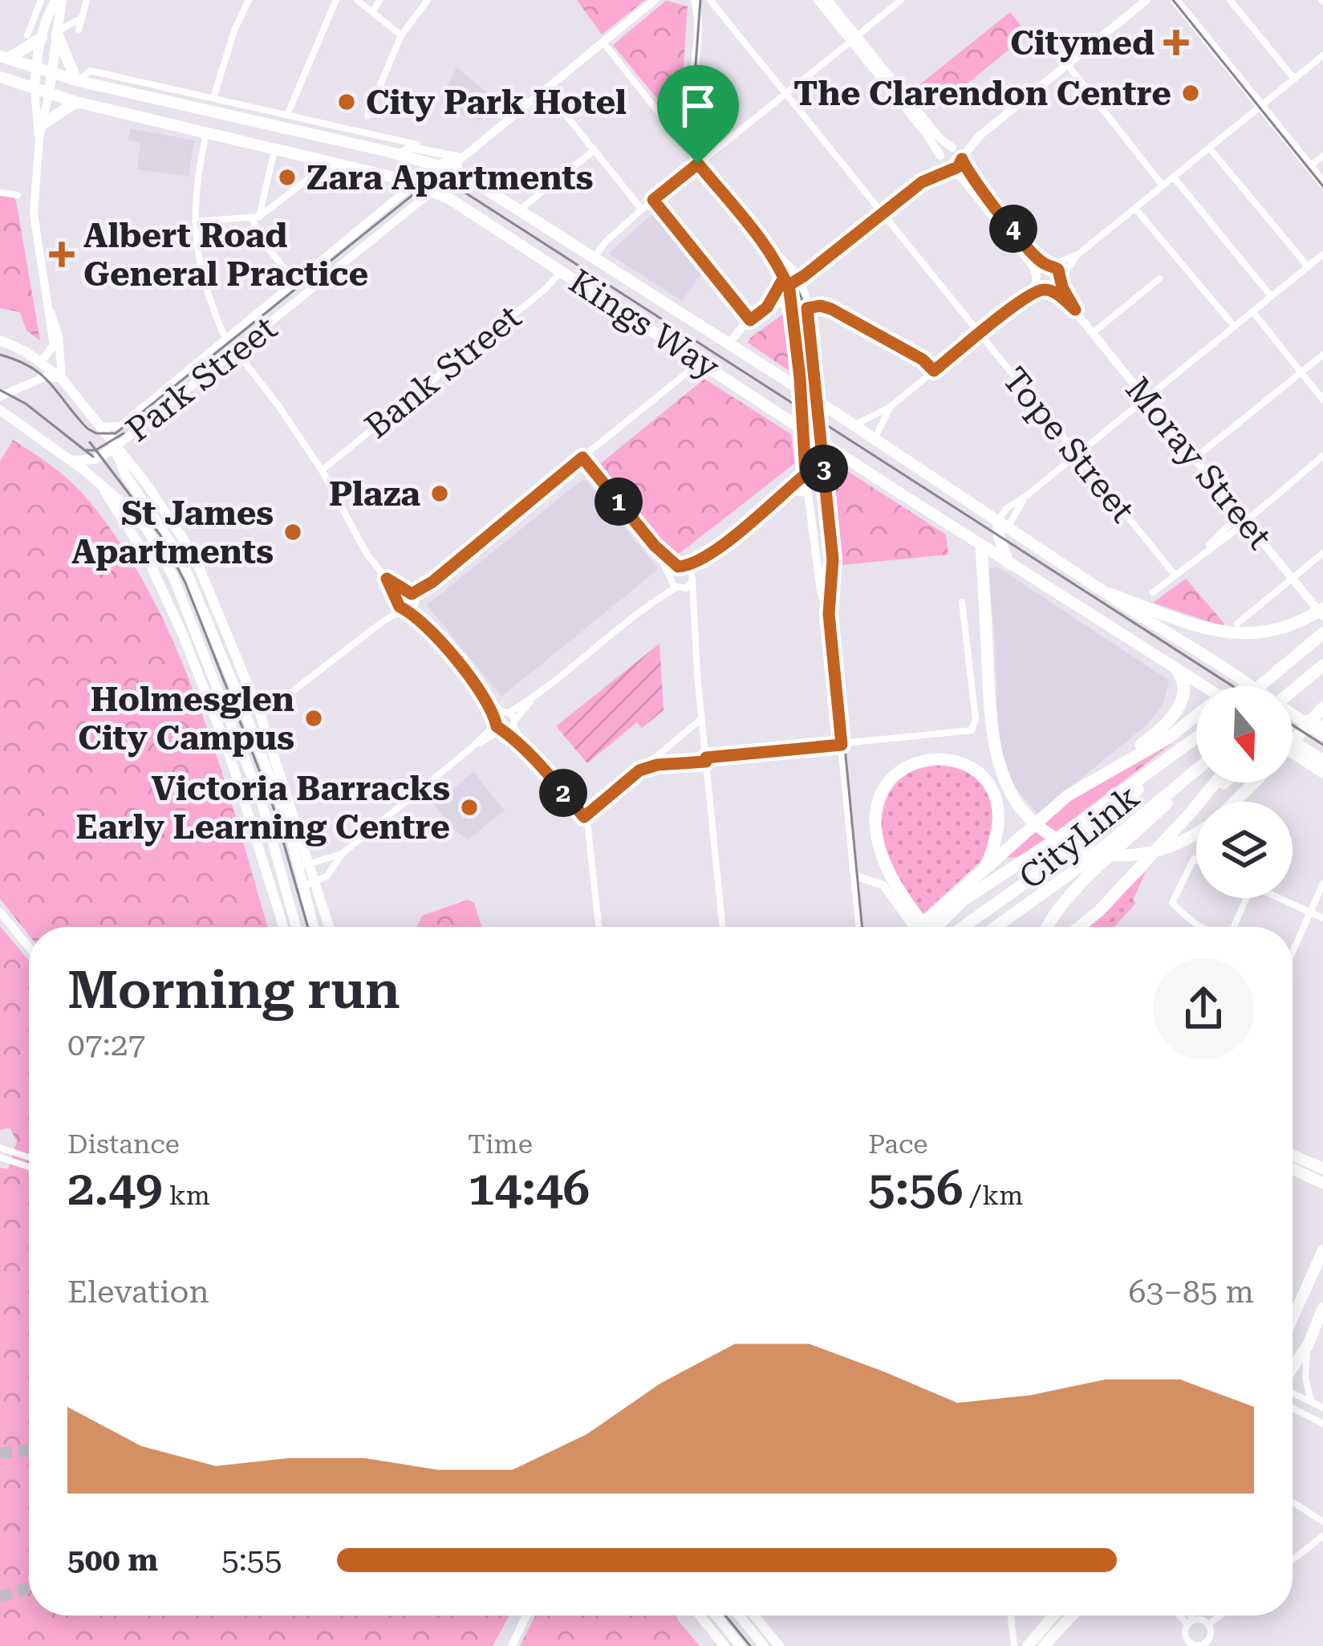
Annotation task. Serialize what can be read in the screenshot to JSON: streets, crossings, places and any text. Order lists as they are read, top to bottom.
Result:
{
  "streets": {
    "highway": ["Kings Way", "CityLink"],
    "street": [
      "Bank Street",
      "Park Street",
      "Tope Street",
      "Moray Street"
    ]
  },
  "crossings": [
    ["Kings Way", "Bank Street"],
    ["Kings Way", "Park Street"]
  ],
  "places": {
    "health": ["Citymed", "Albert Road General Practice"],
    "other": [
      "The Clarendon Centre",
      "City Park Hotel",
      "Zara Apartments",
      "Plaza",
      "St James Apartments",
      "Holmesglen City Campus",
      "Victoria Barracks Early Learning Centre"
    ]
  },
  "north": "bottom",
  "page": {
    "pins": [
      "4",
      "3",
      "1",
      "2"
    ],
    "heading": ["Morning run", "07:27"],
    "stats": [
      ["Distance", "2.49 km"],
      ["Time", "14:46"],
      ["Pace", "5:56 /km"]
    ],
    "chart": ["Elevation", "63–85 m"],
    "list": [
      {
        "name": "500 m",
        "note": "5:55"
      }
    ]
  }
}
